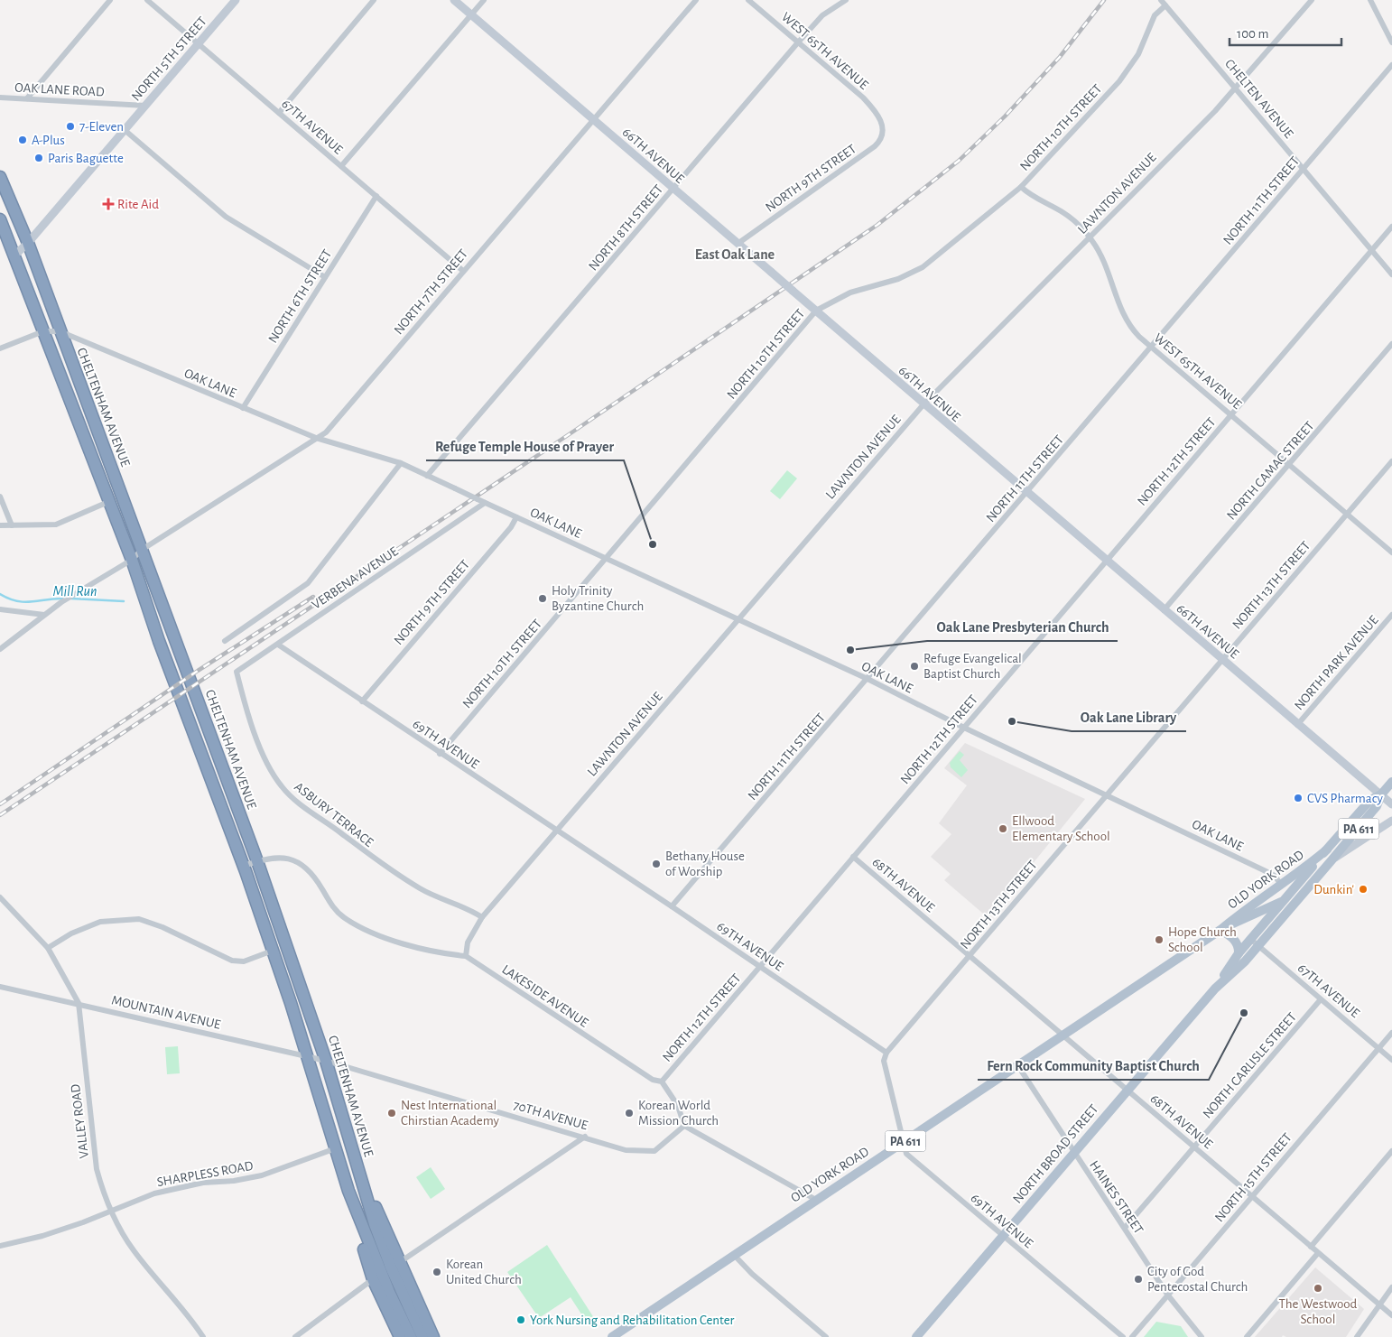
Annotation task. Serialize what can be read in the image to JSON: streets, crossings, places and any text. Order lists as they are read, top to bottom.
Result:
{
  "streets": {
    "highway": ["CHELTENHAM AVENUE"],
    "main road": ["PA 611", "OLD YORK ROAD", "NORTH BROAD STREET"],
    "street": [
      "WEST 65TH AVENUE",
      "NORTH 5TH STREET",
      "OAK LANE ROAD",
      "CHELTEN AVENUE",
      "67TH AVENUE",
      "NORTH 10TH STREET",
      "66TH AVENUE",
      "NORTH 9TH STREET",
      "LAWNTON AVENUE",
      "NORTH 11TH STREET",
      "NORTH 8TH STREET",
      "NORTH 7TH STREET",
      "NORTH 6TH STREET",
      "OAK LANE",
      "NORTH 12TH STREET",
      "NORTH CAMAC STREET",
      "VERBENA AVENUE",
      "NORTH 13TH STREET",
      "NORTH PARK AVENUE",
      "69TH AVENUE",
      "ASBURY TERRACE",
      "68TH AVENUE",
      "LAKESIDE AVENUE",
      "MOUNTAIN AVENUE",
      "NORTH CARLISLE STREET",
      "70TH AVENUE",
      "VALLEY ROAD",
      "SHARPLESS ROAD",
      "NORTH 15TH STREET",
      "HAINES STREET"
    ]
  },
  "crossings": [
    ["WEST 65TH AVENUE", "NORTH 10TH STREET"],
    ["WEST 65TH AVENUE", "NORTH 9TH STREET"],
    ["WEST 65TH AVENUE", "LAWNTON AVENUE"],
    ["WEST 65TH AVENUE", "NORTH 11TH STREET"],
    ["WEST 65TH AVENUE", "NORTH 8TH STREET"],
    ["WEST 65TH AVENUE", "NORTH 12TH STREET"],
    ["WEST 65TH AVENUE", "NORTH CAMAC STREET"],
    ["WEST 65TH AVENUE", "NORTH 13TH STREET"],
    ["NORTH 5TH STREET", "OAK LANE ROAD"],
    ["NORTH 5TH STREET", "67TH AVENUE"],
    ["NORTH 5TH STREET", "CHELTENHAM AVENUE"],
    ["CHELTEN AVENUE", "NORTH 10TH STREET"],
    ["CHELTEN AVENUE", "LAWNTON AVENUE"],
    ["CHELTEN AVENUE", "NORTH 11TH STREET"],
    ["CHELTEN AVENUE", "NORTH 12TH STREET"],
    ["67TH AVENUE", "NORTH 7TH STREET"],
    ["67TH AVENUE", "NORTH 6TH STREET"],
    ["67TH AVENUE", "NORTH CARLISLE STREET"],
    ["67TH AVENUE", "NORTH BROAD STREET"],
    ["67TH AVENUE", "NORTH 15TH STREET"],
    ["NORTH 10TH STREET", "66TH AVENUE"],
    ["NORTH 10TH STREET", "OAK LANE"],
    ["NORTH 10TH STREET", "69TH AVENUE"],
    ["66TH AVENUE", "NORTH 9TH STREET"],
    ["66TH AVENUE", "LAWNTON AVENUE"],
    ["66TH AVENUE", "NORTH 11TH STREET"],
    ["66TH AVENUE", "NORTH 8TH STREET"],
    ["66TH AVENUE", "NORTH 7TH STREET"],
    ["66TH AVENUE", "NORTH 12TH STREET"],
    ["66TH AVENUE", "NORTH CAMAC STREET"],
    ["66TH AVENUE", "NORTH 13TH STREET"],
    ["66TH AVENUE", "NORTH PARK AVENUE"],
    ["66TH AVENUE", "NORTH BROAD STREET"],
    ["NORTH 9TH STREET", "OAK LANE"],
    ["NORTH 9TH STREET", "69TH AVENUE"],
    ["LAWNTON AVENUE", "OAK LANE"],
    ["LAWNTON AVENUE", "69TH AVENUE"],
    ["LAWNTON AVENUE", "ASBURY TERRACE"],
    ["LAWNTON AVENUE", "LAKESIDE AVENUE"],
    ["NORTH 11TH STREET", "OAK LANE"],
    ["NORTH 11TH STREET", "69TH AVENUE"],
    ["NORTH 8TH STREET", "OAK LANE"],
    ["NORTH 7TH STREET", "OAK LANE"],
    ["NORTH 7TH STREET", "CHELTENHAM AVENUE"],
    ["NORTH 6TH STREET", "OAK LANE"],
    ["OAK LANE", "CHELTENHAM AVENUE"],
    ["OAK LANE", "NORTH 12TH STREET"],
    ["OAK LANE", "VERBENA AVENUE"],
    ["OAK LANE", "NORTH 13TH STREET"],
    ["OAK LANE", "OLD YORK ROAD"],
    ["CHELTENHAM AVENUE", "LAKESIDE AVENUE"],
    ["CHELTENHAM AVENUE", "MOUNTAIN AVENUE"],
    ["CHELTENHAM AVENUE", "70TH AVENUE"],
    ["CHELTENHAM AVENUE", "SHARPLESS ROAD"],
    ["NORTH 12TH STREET", "69TH AVENUE"],
    ["NORTH 12TH STREET", "68TH AVENUE"],
    ["NORTH 12TH STREET", "LAKESIDE AVENUE"],
    ["VERBENA AVENUE", "69TH AVENUE"],
    ["VERBENA AVENUE", "ASBURY TERRACE"],
    ["NORTH 13TH STREET", "69TH AVENUE"],
    ["NORTH 13TH STREET", "68TH AVENUE"],
    ["69TH AVENUE", "OLD YORK ROAD"],
    ["69TH AVENUE", "NORTH BROAD STREET"],
    ["OLD YORK ROAD", "68TH AVENUE"],
    ["OLD YORK ROAD", "NORTH BROAD STREET"],
    ["OLD YORK ROAD", "HAINES STREET"],
    ["68TH AVENUE", "NORTH CARLISLE STREET"],
    ["68TH AVENUE", "NORTH BROAD STREET"],
    ["68TH AVENUE", "NORTH 15TH STREET"],
    ["MOUNTAIN AVENUE", "70TH AVENUE"],
    ["MOUNTAIN AVENUE", "VALLEY ROAD"],
    ["NORTH CARLISLE STREET", "HAINES STREET"],
    ["VALLEY ROAD", "SHARPLESS ROAD"],
    ["NORTH BROAD STREET", "HAINES STREET"],
    ["NORTH 15TH STREET", "HAINES STREET"]
  ],
  "districts": ["East Oak Lane"],
  "water": ["Mill Run"],
  "places": {
    "other": [
      "7-Eleven",
      "A-Plus",
      "Paris Baguette",
      "Refuge Temple House of Prayer",
      "Holy Trinity Byzantine Church",
      "Oak Lane Presbyterian Church",
      "Refuge Evangelical Baptist Church",
      "Oak Lane Library",
      "CVS Pharmacy",
      "Ellwood Elementary School",
      "Bethany House of Worship",
      "Dunkin'",
      "Hope Church School",
      "Fern Rock Community Baptist Church",
      "Nest International Chirstian Academy",
      "Korean World Mission Church",
      "Korean United Church",
      "City of God Pentecostal Church",
      "The Westwood School",
      "York Nursing and Rehabilitation Center"
    ],
    "health": ["Rite Aid"]
  },
  "scale_bar": "100 m"
}
